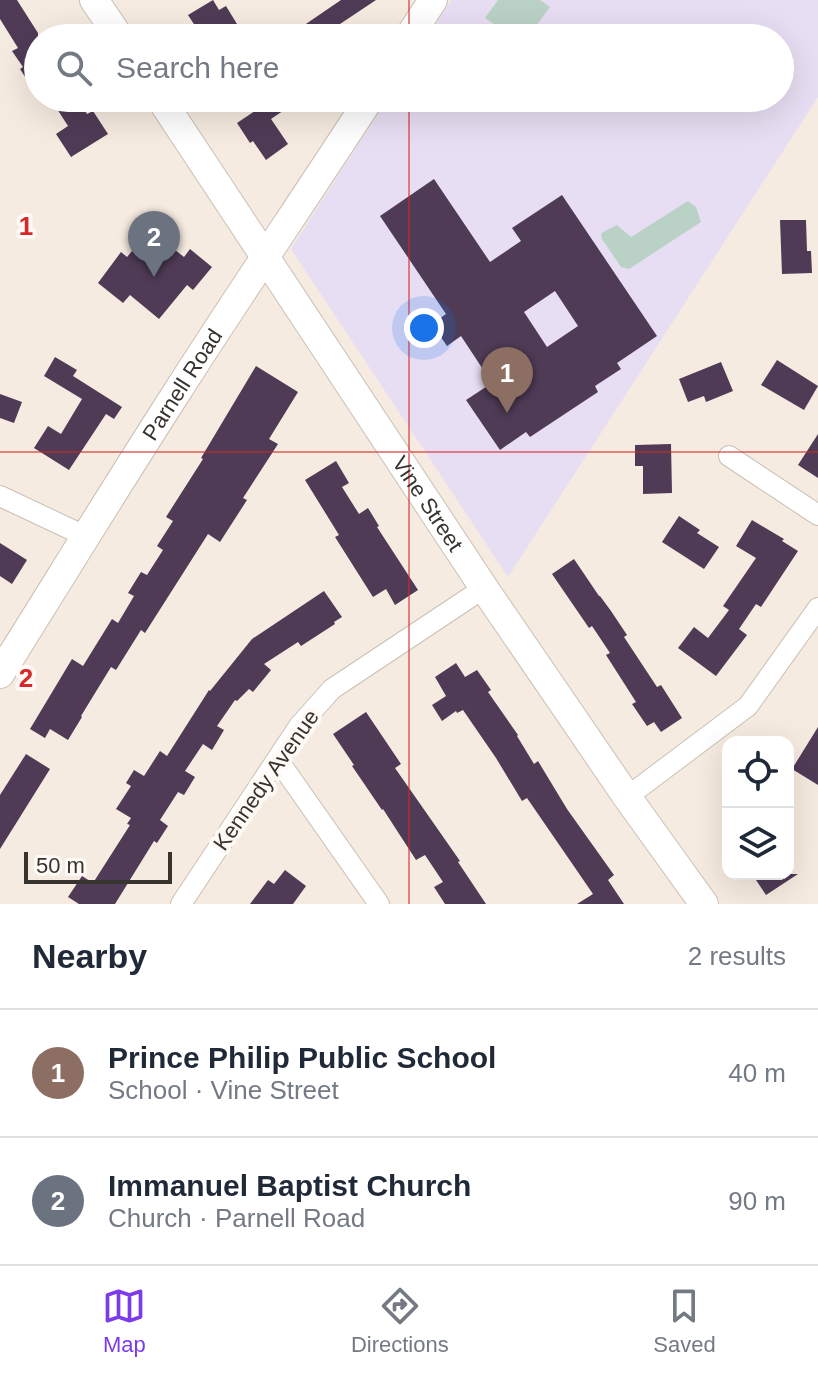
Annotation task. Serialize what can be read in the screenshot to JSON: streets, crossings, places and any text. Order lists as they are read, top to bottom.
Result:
{
  "streets": {
    "street": ["Parnell Road", "Vine Street", "Kennedy Avenue"]
  },
  "crossings": [
    ["Parnell Road", "Vine Street"],
    ["Vine Street", "Kennedy Avenue"]
  ],
  "scale_bar": "50 m",
  "page": {
    "search": "Search here",
    "pins": ["2", "1"],
    "scale": "50 m",
    "heading": ["Nearby", "2 results"],
    "list": [
      {
        "mark": "1",
        "name": "Prince Philip Public School",
        "note": "School · Vine Street",
        "value": "40 m"
      },
      {
        "mark": "2",
        "name": "Immanuel Baptist Church",
        "note": "Church · Parnell Road",
        "value": "90 m"
      }
    ],
    "nav": ["Map", "Directions", "Saved"]
  },
  "grid": {
    "rows": ["1", "2"]
  }
}
